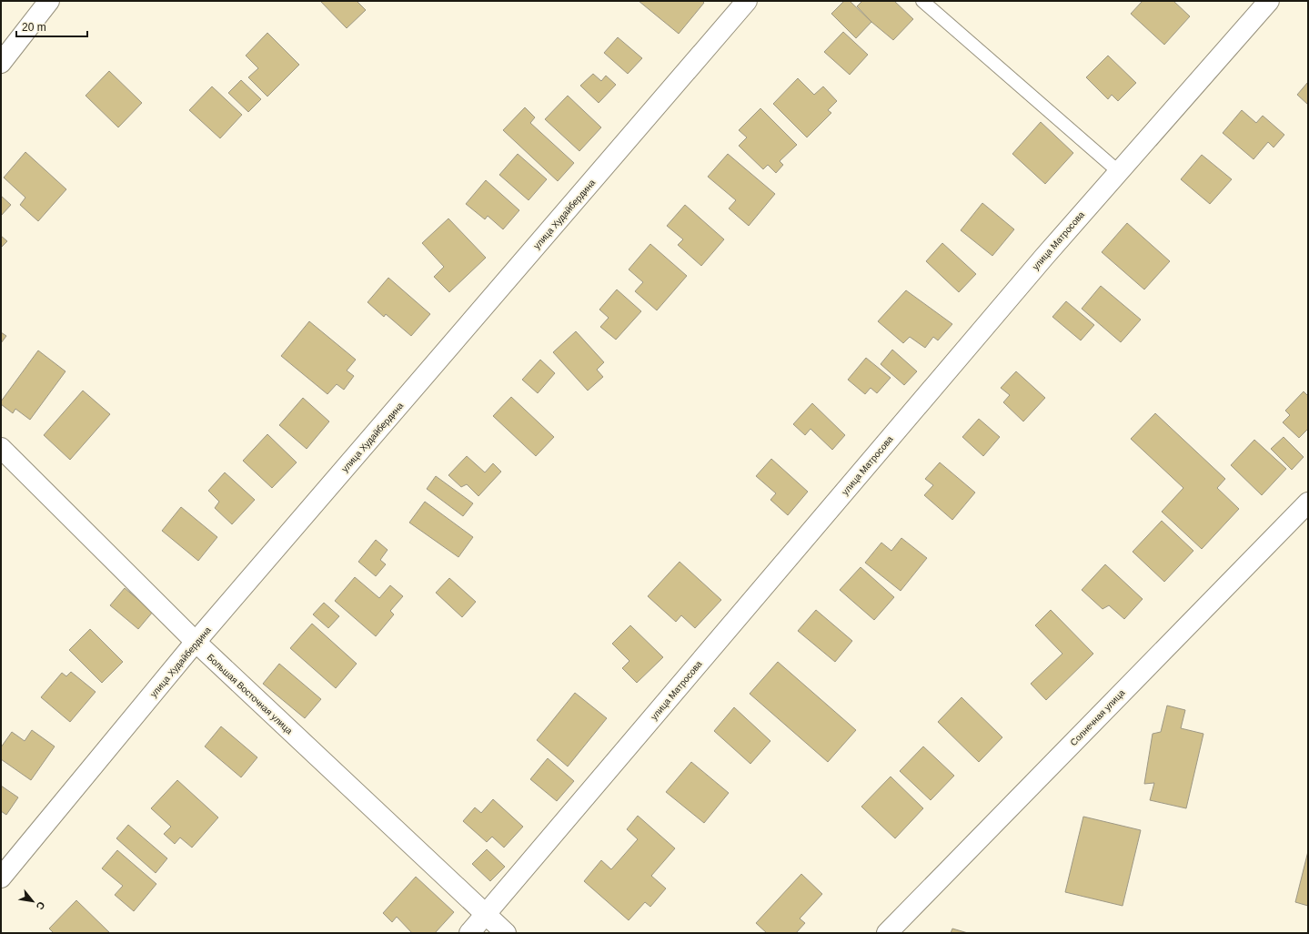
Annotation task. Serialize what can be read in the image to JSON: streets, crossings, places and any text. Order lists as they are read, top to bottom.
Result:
{
  "streets": {
    "street": [
      "улица Худайбердина",
      "улица Матросова",
      "Большая Восточная улица",
      "Солнечная улица"
    ]
  },
  "crossings": [
    ["улица Худайбердина", "Большая Восточная улица"],
    ["улица Матросова", "Большая Восточная улица"]
  ],
  "scale_bar": "20 m",
  "north": "bottom right"
}
